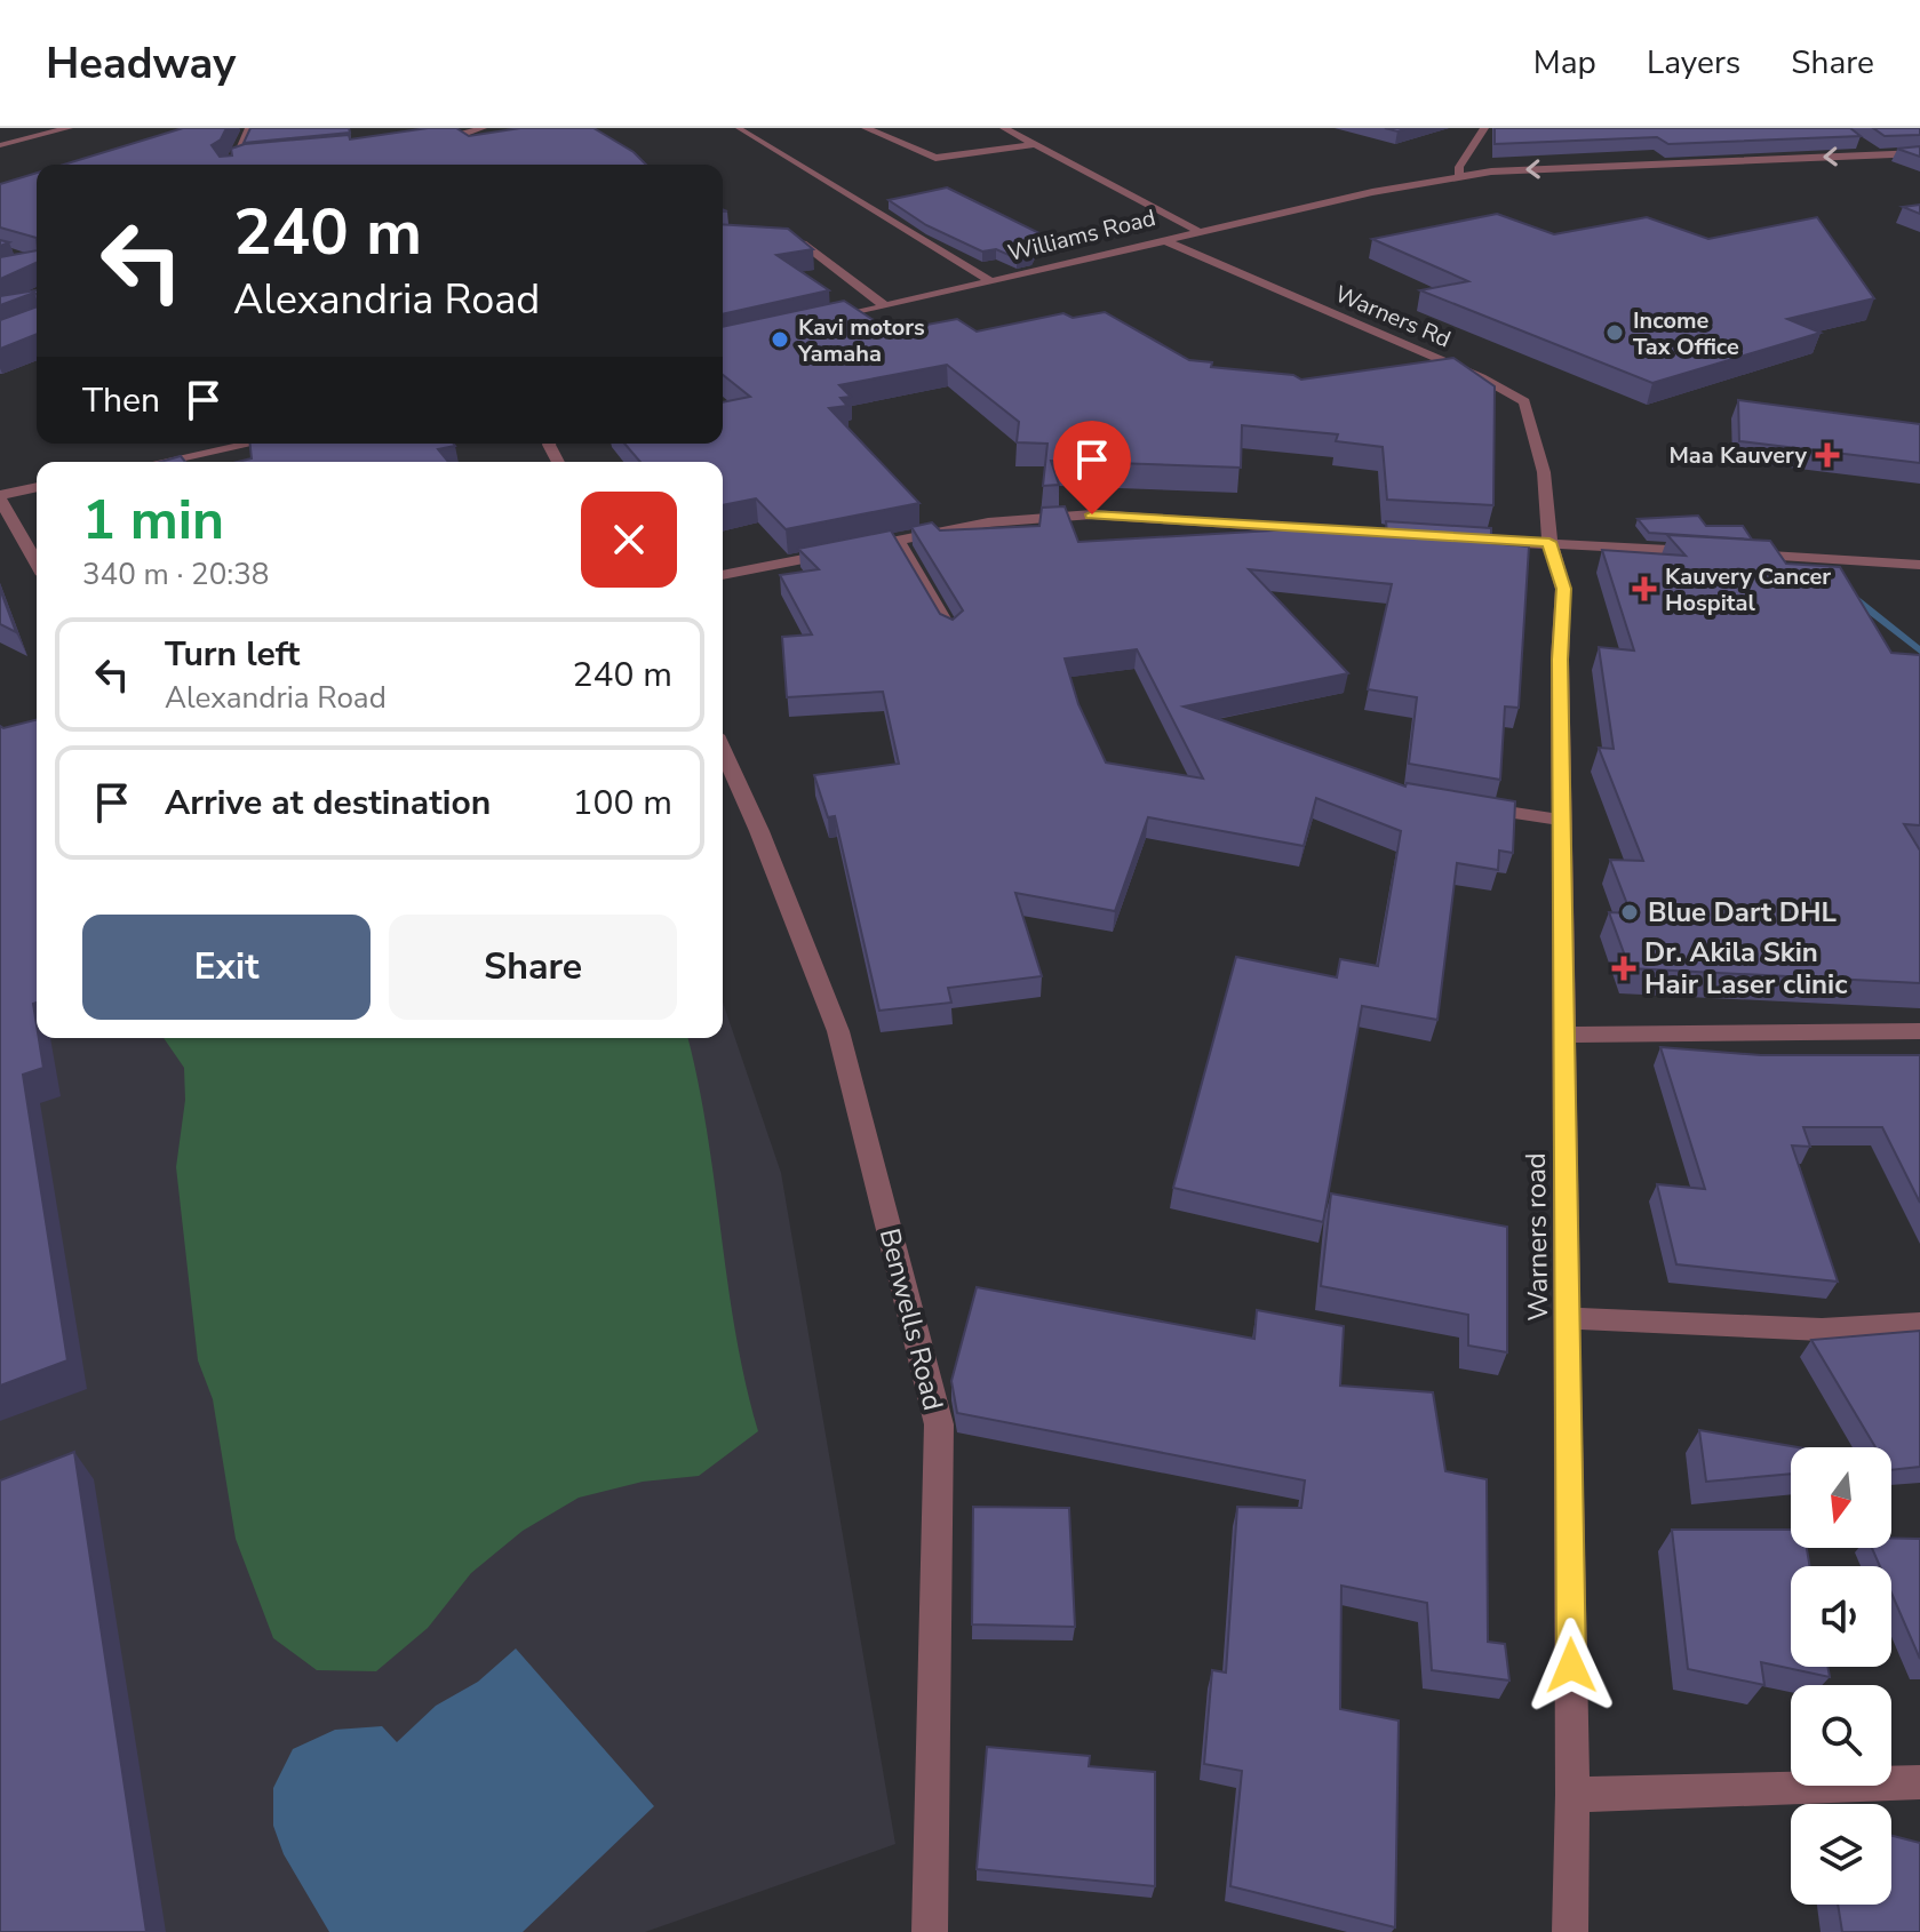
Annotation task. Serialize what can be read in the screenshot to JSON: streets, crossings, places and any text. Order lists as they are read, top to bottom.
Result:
{
  "streets": {
    "street": [
      "Williams Road",
      "Warners Rd",
      "Warners road",
      "Benwells Road"
    ]
  },
  "crossings": [
    ["Williams Road", "Warners Rd"],
    ["Warners Rd", "Warners road"]
  ],
  "one_way": ["Williams Road"],
  "places": {
    "other": ["Income Tax Office", "Kavi motors Yamaha", "Blue Dart DHL"],
    "health": ["Maa Kauvery", "Kauvery Cancer Hospital", "Dr. Akila Skin Hair Laser clinic"]
  },
  "north": "bottom",
  "page": {
    "header": "Headway",
    "nav": ["Map", "Layers", "Share"],
    "turn": ["240 m", "Alexandria Road"],
    "then": "Then",
    "heading": ["1 min", "340 m · 20:38"],
    "list": [
      {
        "name": "Turn left",
        "note": "Alexandria Road",
        "value": "240 m"
      },
      {
        "name": "Arrive at destination",
        "value": "100 m"
      }
    ],
    "buttons": ["Exit", "Share"]
  }
}
